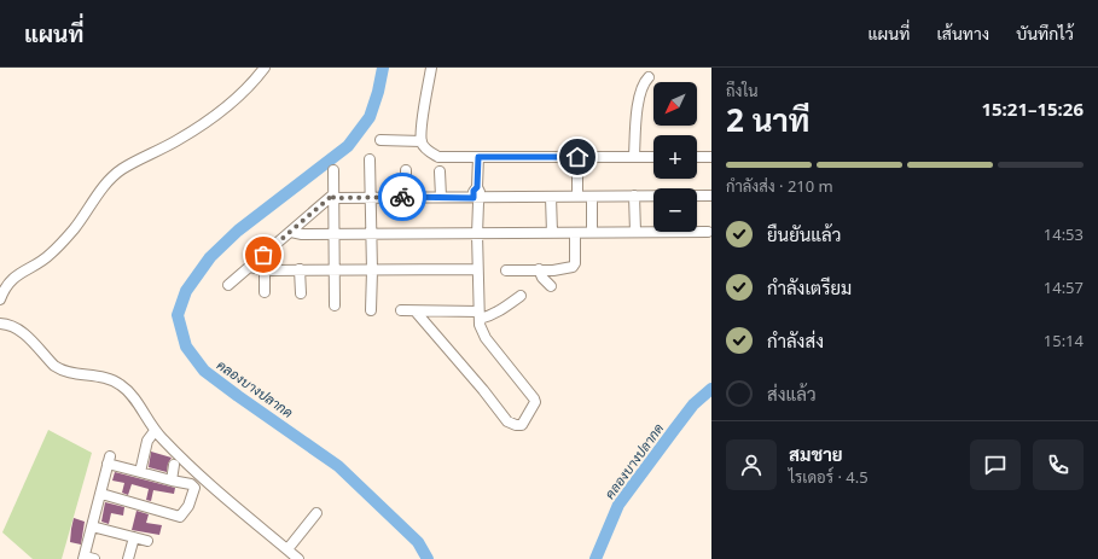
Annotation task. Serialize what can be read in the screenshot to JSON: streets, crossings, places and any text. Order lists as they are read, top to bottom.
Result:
{
  "water": ["คลองบางปลากด"],
  "north": "bottom left",
  "page": {
    "header": "แผนที่",
    "nav": ["แผนที่", "เส้นทาง", "บันทึกไว้"],
    "heading": ["2 นาที", "ถึงใน", "15:21–15:26"],
    "panel": ["สมชาย", "ไรเดอร์ · 4.5"],
    "map_buttons": ["+", "−"],
    "bar": "กำลังส่ง · 210 m",
    "list": [
      ["ยืนยันแล้ว", "14:53"],
      ["กำลังเตรียม", "14:57"],
      ["กำลังส่ง", "15:14"],
      "ส่งแล้ว"
    ]
  }
}
